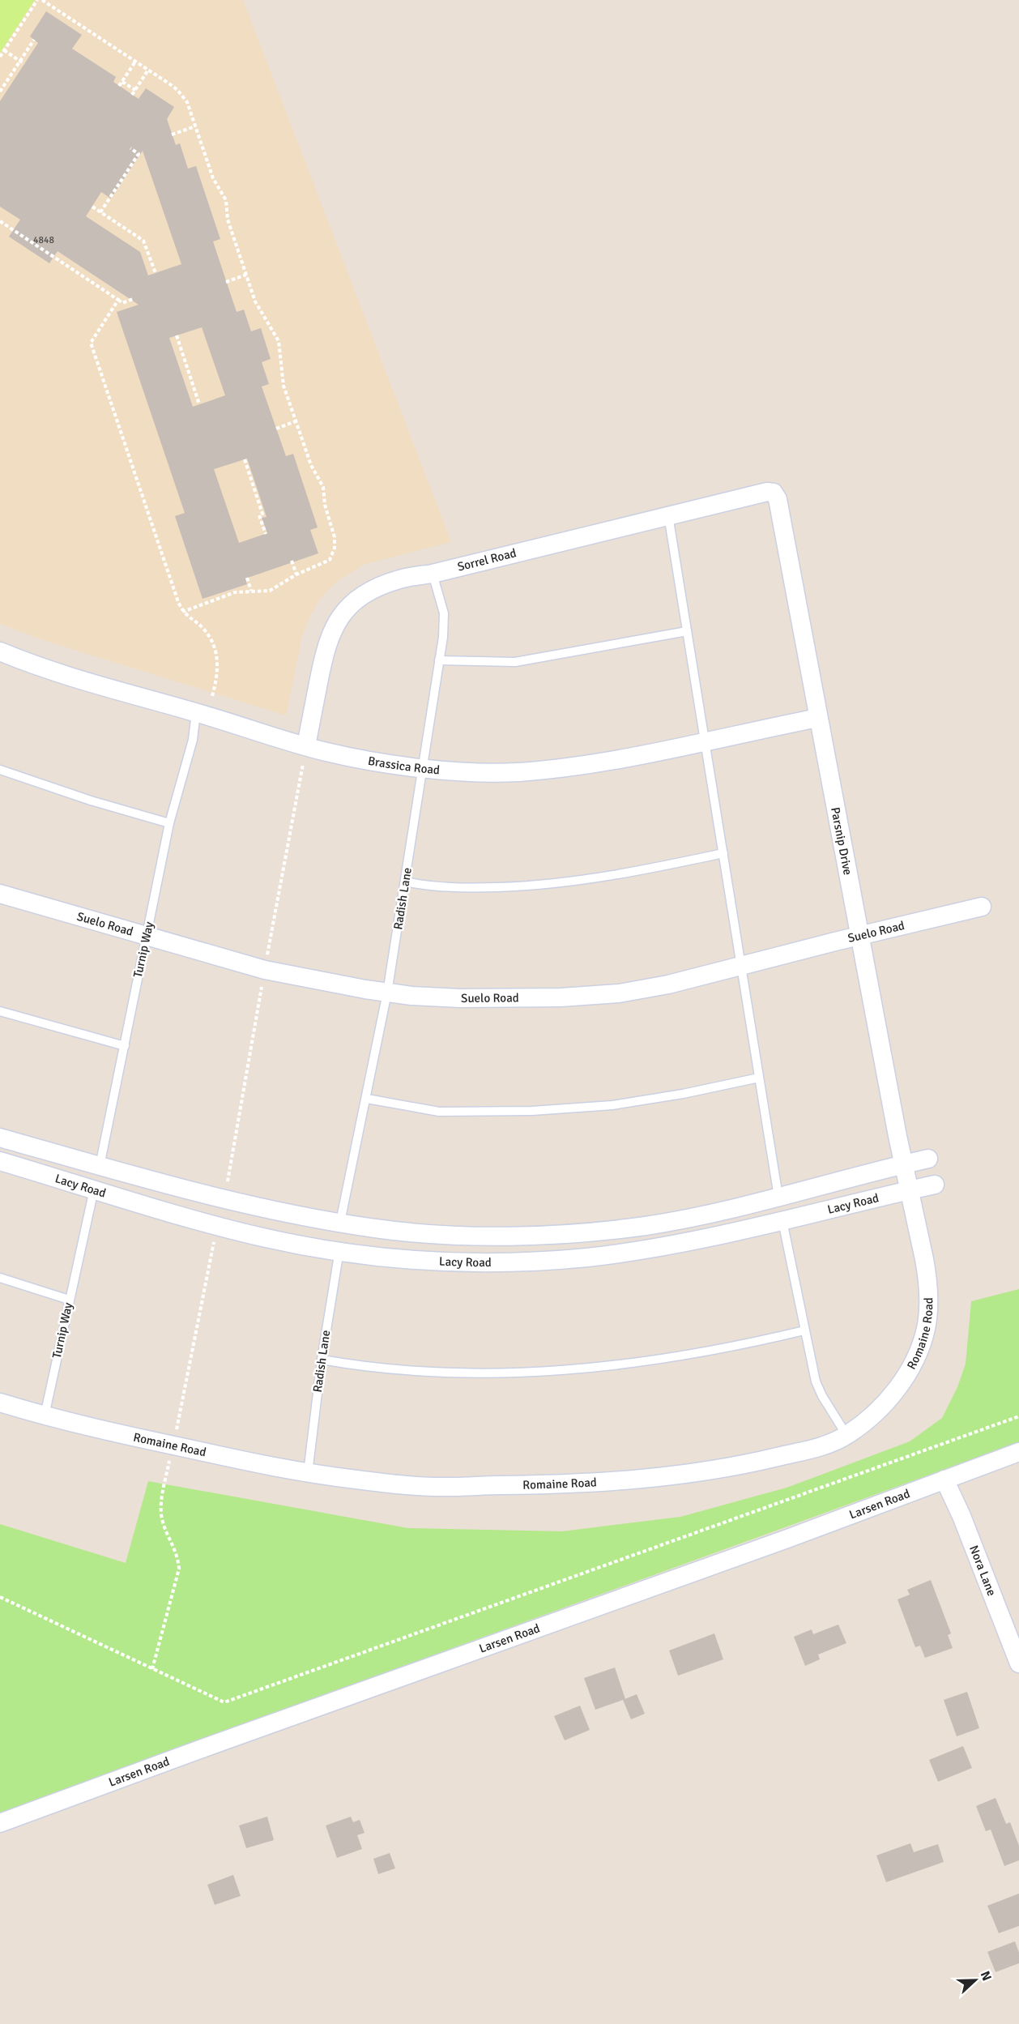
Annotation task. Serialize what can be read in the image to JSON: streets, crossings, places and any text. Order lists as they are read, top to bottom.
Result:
{
  "streets": {
    "street": [
      "Sorrel Road",
      "Brassica Road",
      "Parsnip Drive",
      "Suelo Road",
      "Lacy Road",
      "Romaine Road",
      "Larsen Road",
      "Nora Lane"
    ],
    "lane": ["Radish Lane", "Turnip Way"]
  },
  "crossings": [
    ["Sorrel Road", "Brassica Road"],
    ["Sorrel Road", "Parsnip Drive"],
    ["Sorrel Road", "Radish Lane"],
    ["Brassica Road", "Parsnip Drive"],
    ["Brassica Road", "Radish Lane"],
    ["Brassica Road", "Turnip Way"],
    ["Parsnip Drive", "Suelo Road"],
    ["Parsnip Drive", "Lacy Road"],
    ["Parsnip Drive", "Romaine Road"],
    ["Radish Lane", "Suelo Road"],
    ["Radish Lane", "Lacy Road"],
    ["Radish Lane", "Romaine Road"],
    ["Suelo Road", "Turnip Way"],
    ["Turnip Way", "Lacy Road"],
    ["Turnip Way", "Romaine Road"],
    ["Lacy Road", "Romaine Road"],
    ["Larsen Road", "Nora Lane"]
  ],
  "house_numbers": ["4848"],
  "north": "right"
}
